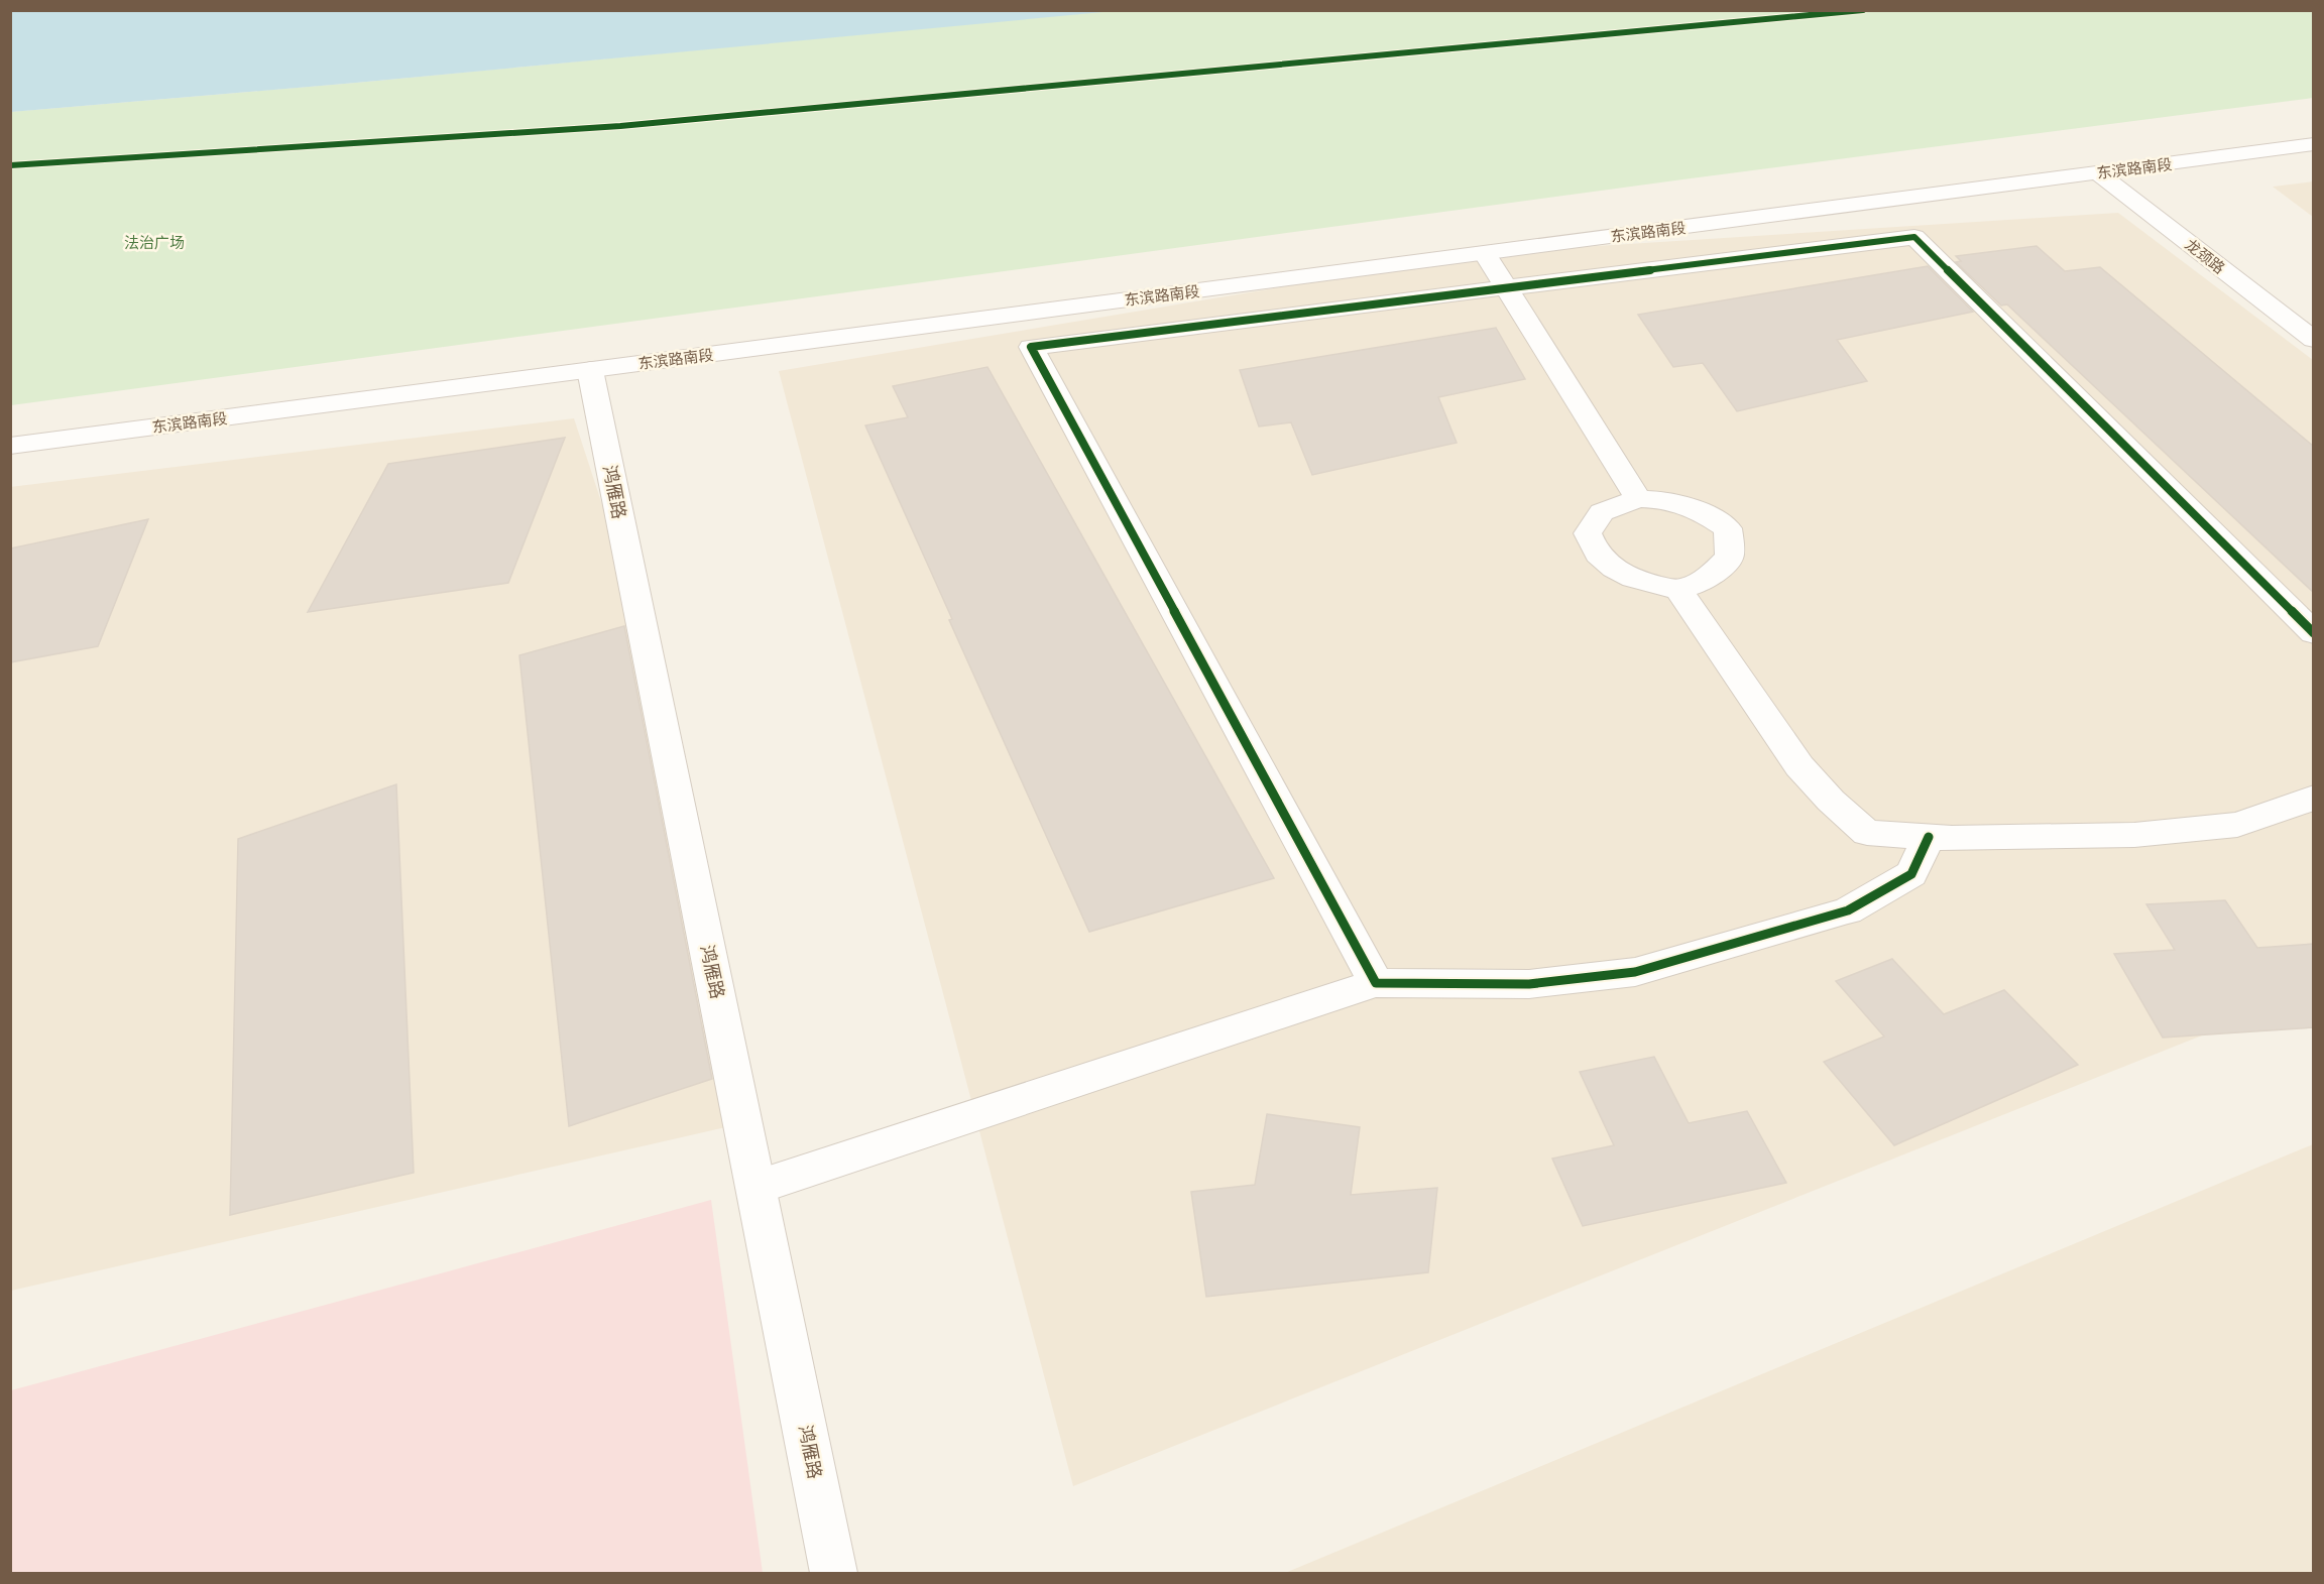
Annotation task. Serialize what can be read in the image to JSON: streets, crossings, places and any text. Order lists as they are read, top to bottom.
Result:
{
  "streets": {
    "street": ["东滨路南段", "龙颈路", "鸿雁路"]
  },
  "crossings": [
    ["东滨路南段", "龙颈路"],
    ["东滨路南段", "鸿雁路"]
  ],
  "parks": ["法治广场"]
}
